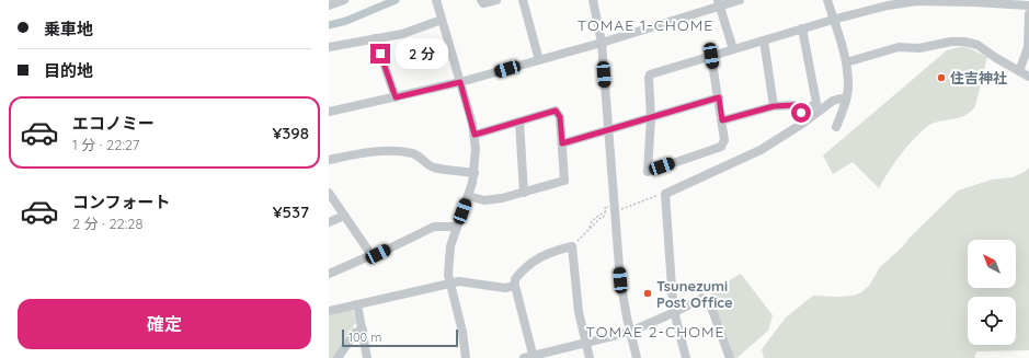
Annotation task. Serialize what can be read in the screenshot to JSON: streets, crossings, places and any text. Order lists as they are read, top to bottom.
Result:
{
  "districts": ["TOMAE 1-CHOME", "TOMAE 2-CHOME"],
  "places": ["住吉神社", "Tsunezumi Post Office"],
  "scale_bar": "100 m",
  "north": "top left",
  "page": {
    "banner": ["乗車地", "目的地"],
    "bubble": "2 分",
    "list": [
      {
        "name": "エコノミー",
        "note": "1 分 · 22:27",
        "value": "¥398"
      },
      {
        "name": "コンフォート",
        "note": "2 分 · 22:28",
        "value": "¥537"
      }
    ],
    "buttons": "確定",
    "scale": "100 m"
  }
}
